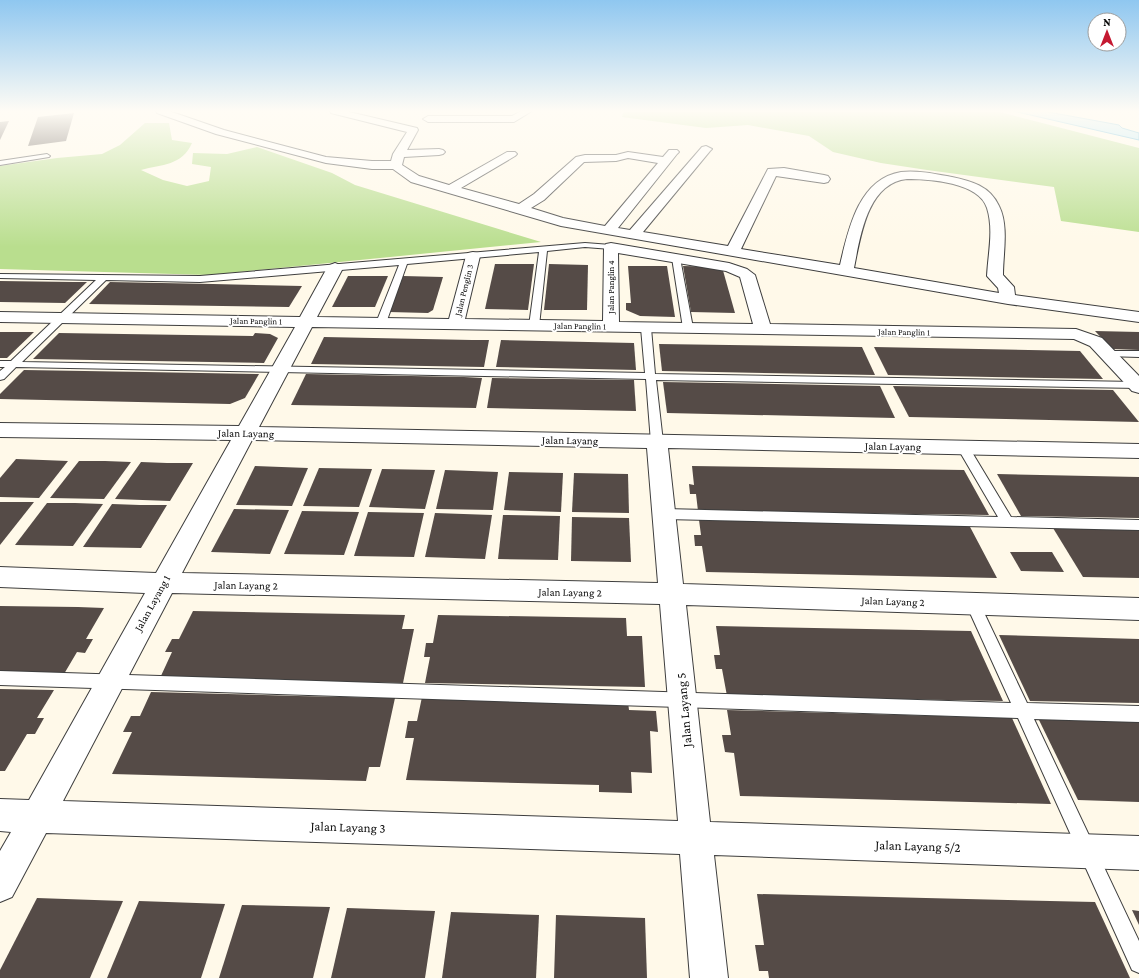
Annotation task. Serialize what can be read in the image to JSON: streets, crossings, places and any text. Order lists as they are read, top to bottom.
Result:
{
  "streets": {
    "street": [
      "Jalan Panglin 4",
      "Jalan Penglin 3",
      "Jalan Panglin 1",
      "Jalan Layang",
      "Jalan Layang 2",
      "Jalan Layang 1",
      "Jalan Layang 5",
      "Jalan Layang 3",
      "Jalan Layang 5/2"
    ]
  },
  "crossings": [
    ["Jalan Panglin 4", "Jalan Panglin 1"],
    ["Jalan Penglin 3", "Jalan Panglin 1"],
    ["Jalan Panglin 1", "Jalan Layang 1"],
    ["Jalan Layang", "Jalan Layang 1"],
    ["Jalan Layang", "Jalan Layang 5"],
    ["Jalan Layang 2", "Jalan Layang 1"],
    ["Jalan Layang 2", "Jalan Layang 5"],
    ["Jalan Layang 1", "Jalan Layang 3"],
    ["Jalan Layang 5", "Jalan Layang 3"],
    ["Jalan Layang 5", "Jalan Layang 5/2"],
    ["Jalan Layang 3", "Jalan Layang 5/2"]
  ],
  "north": "top"
}
